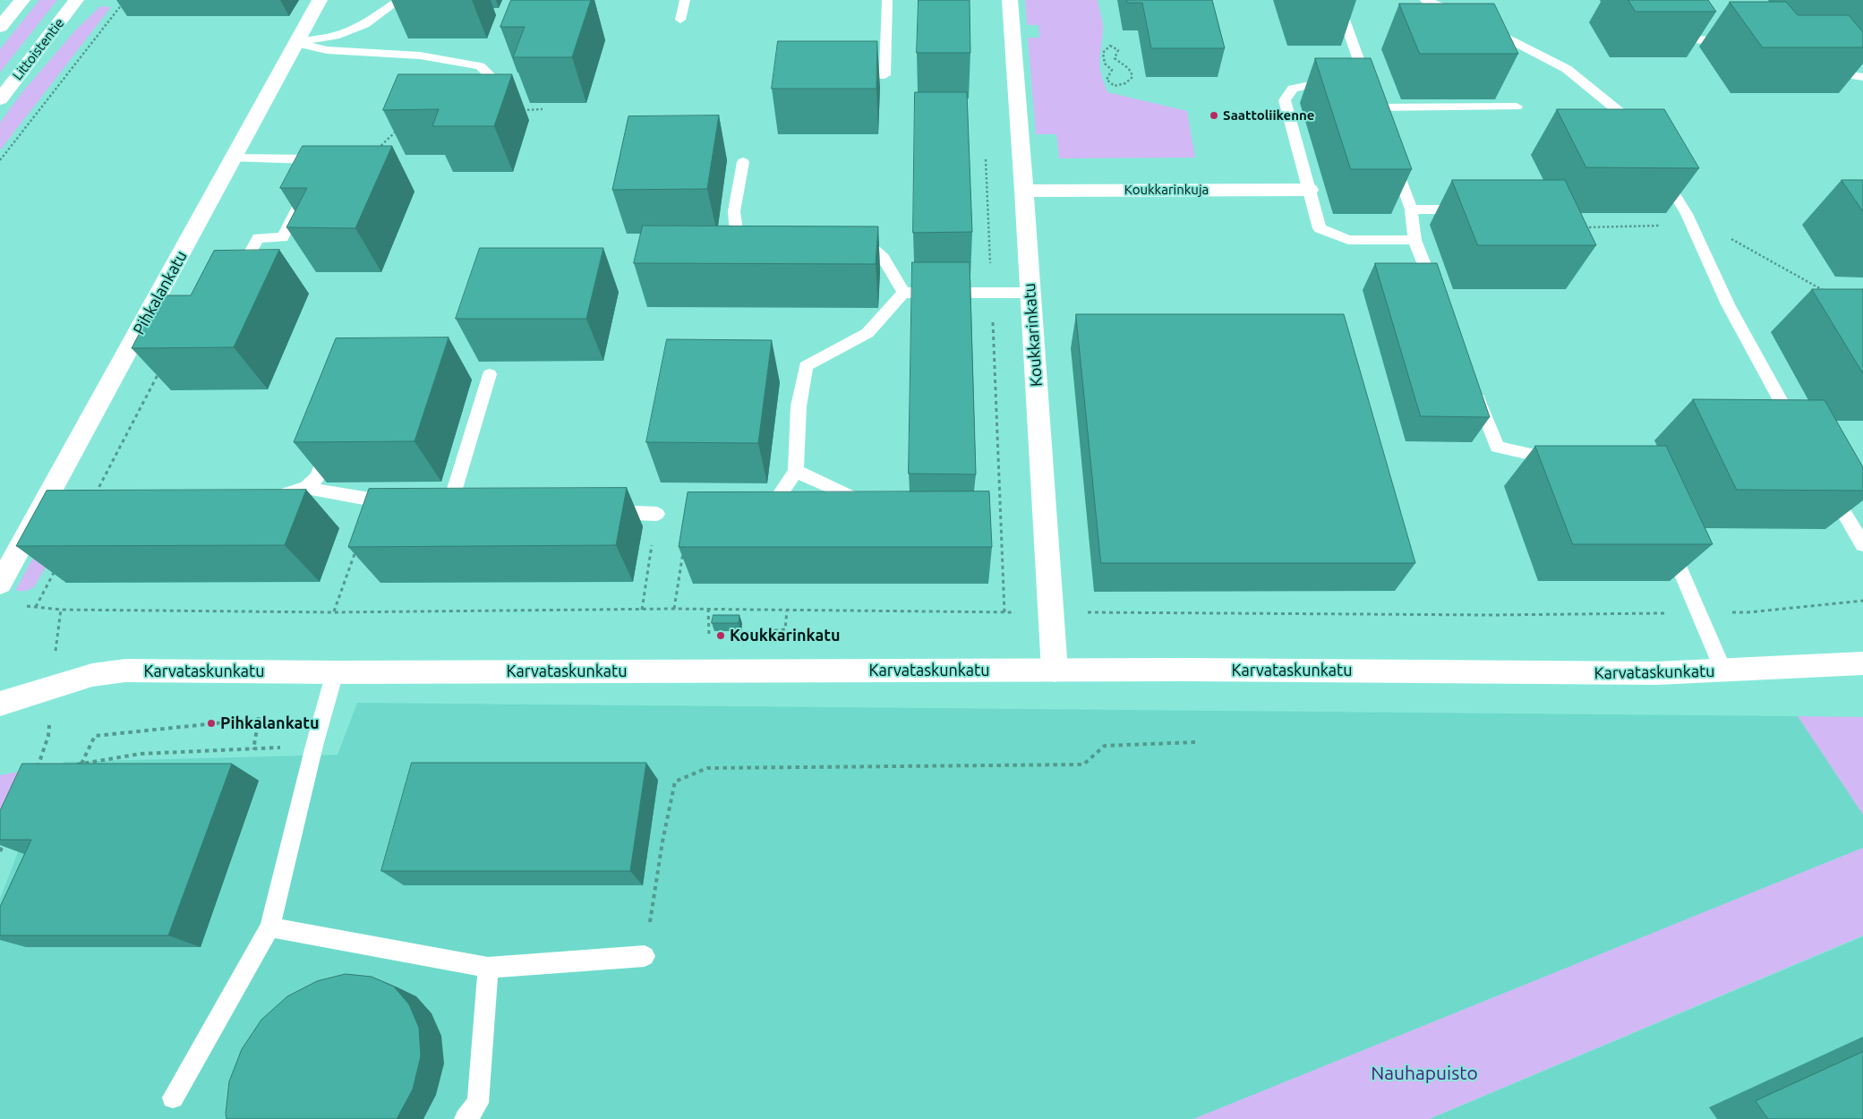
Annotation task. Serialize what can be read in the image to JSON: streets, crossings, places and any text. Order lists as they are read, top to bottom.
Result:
{
  "streets": {
    "street": [
      "Littoistentie",
      "Koukkarinkuja",
      "Pihkalankatu",
      "Koukkarinkatu",
      "Karvataskunkatu"
    ]
  },
  "crossings": [
    ["Koukkarinkuja", "Koukkarinkatu"],
    ["Koukkarinkatu", "Karvataskunkatu"]
  ],
  "parks": ["Nauhapuisto"],
  "places": ["Saattoliikenne", "Koukkarinkatu", "Pihkalankatu"]
}
